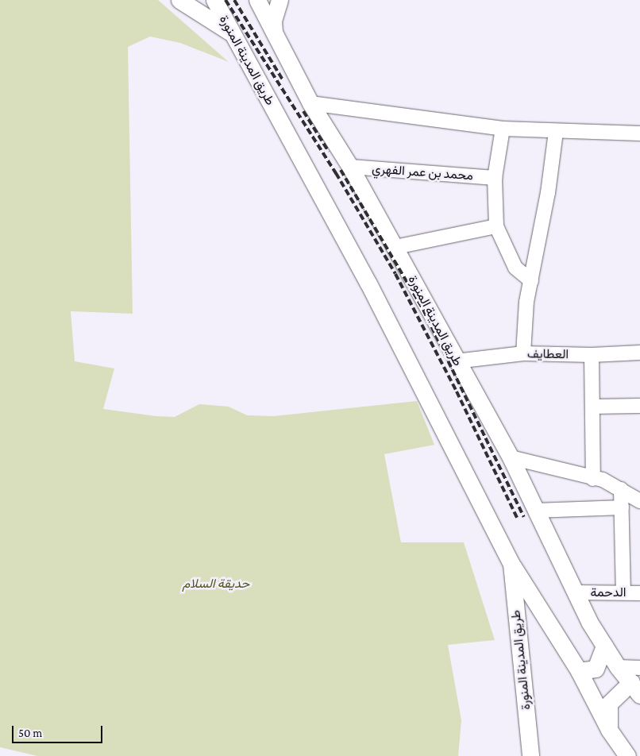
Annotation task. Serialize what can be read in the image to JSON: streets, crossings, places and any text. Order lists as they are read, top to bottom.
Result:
{
  "streets": {
    "main road": ["طريق المدينة المنورة"],
    "street": ["محمد بن عمر الفهري", "العطايف", "الدحمة"]
  },
  "crossings": [
    ["طريق المدينة المنورة", "محمد بن عمر الفهري"],
    ["طريق المدينة المنورة", "العطايف"],
    ["طريق المدينة المنورة", "الدحمة"]
  ],
  "parks": ["حديقة السلام"],
  "scale_bar": "50 m"
}
